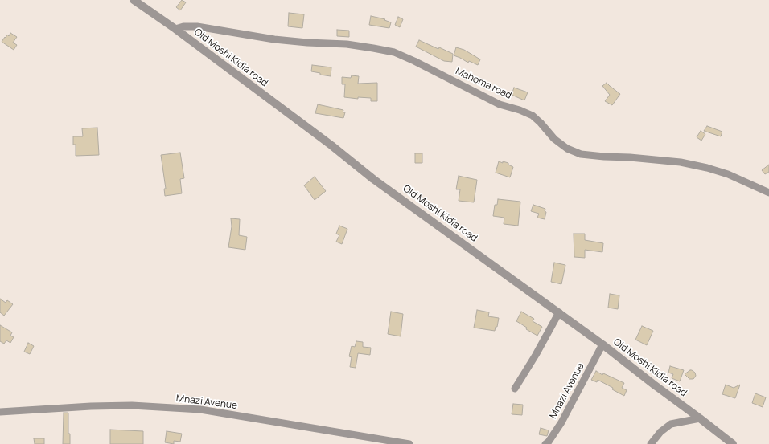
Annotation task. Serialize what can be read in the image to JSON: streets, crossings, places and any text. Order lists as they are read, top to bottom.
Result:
{
  "streets": {
    "street": ["Old Moshi Kidia road", "Mahoma road", "Mnazi Avenue"]
  },
  "crossings": [
    ["Old Moshi Kidia road", "Mahoma road"],
    ["Old Moshi Kidia road", "Mnazi Avenue"]
  ]
}
